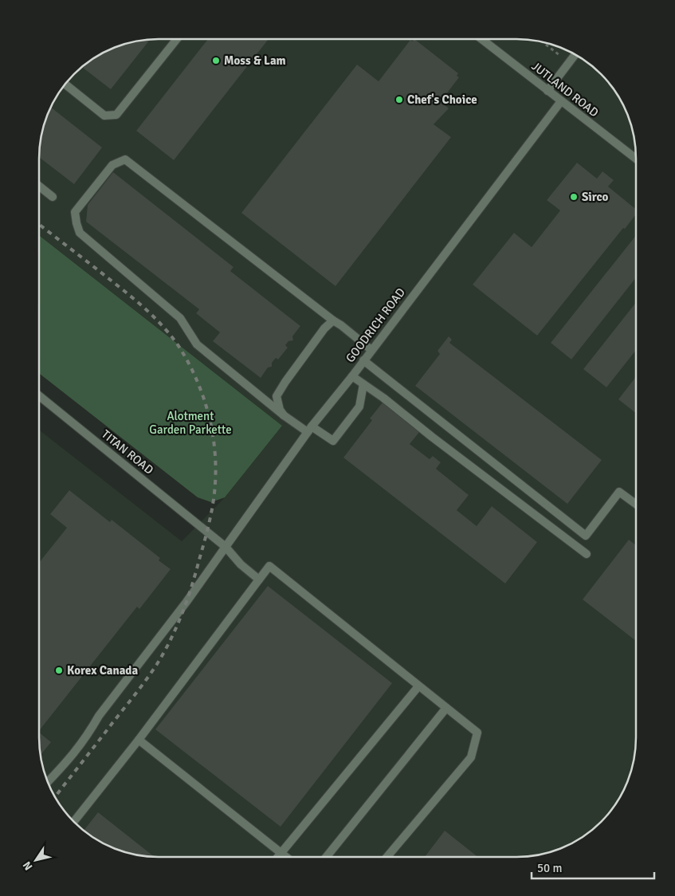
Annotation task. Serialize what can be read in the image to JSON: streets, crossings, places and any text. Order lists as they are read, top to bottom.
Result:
{
  "streets": {
    "street": ["JUTLAND ROAD", "GOODRICH ROAD", "TITAN ROAD"]
  },
  "crossings": [
    ["JUTLAND ROAD", "GOODRICH ROAD"],
    ["GOODRICH ROAD", "TITAN ROAD"]
  ],
  "parks": ["Alotment Garden Parkette"],
  "places": [
    "Moss & Lam",
    "Chef's Choice",
    "Sirco",
    "Korex Canada"
  ],
  "scale_bar": "50 m",
  "north": "bottom left"
}
